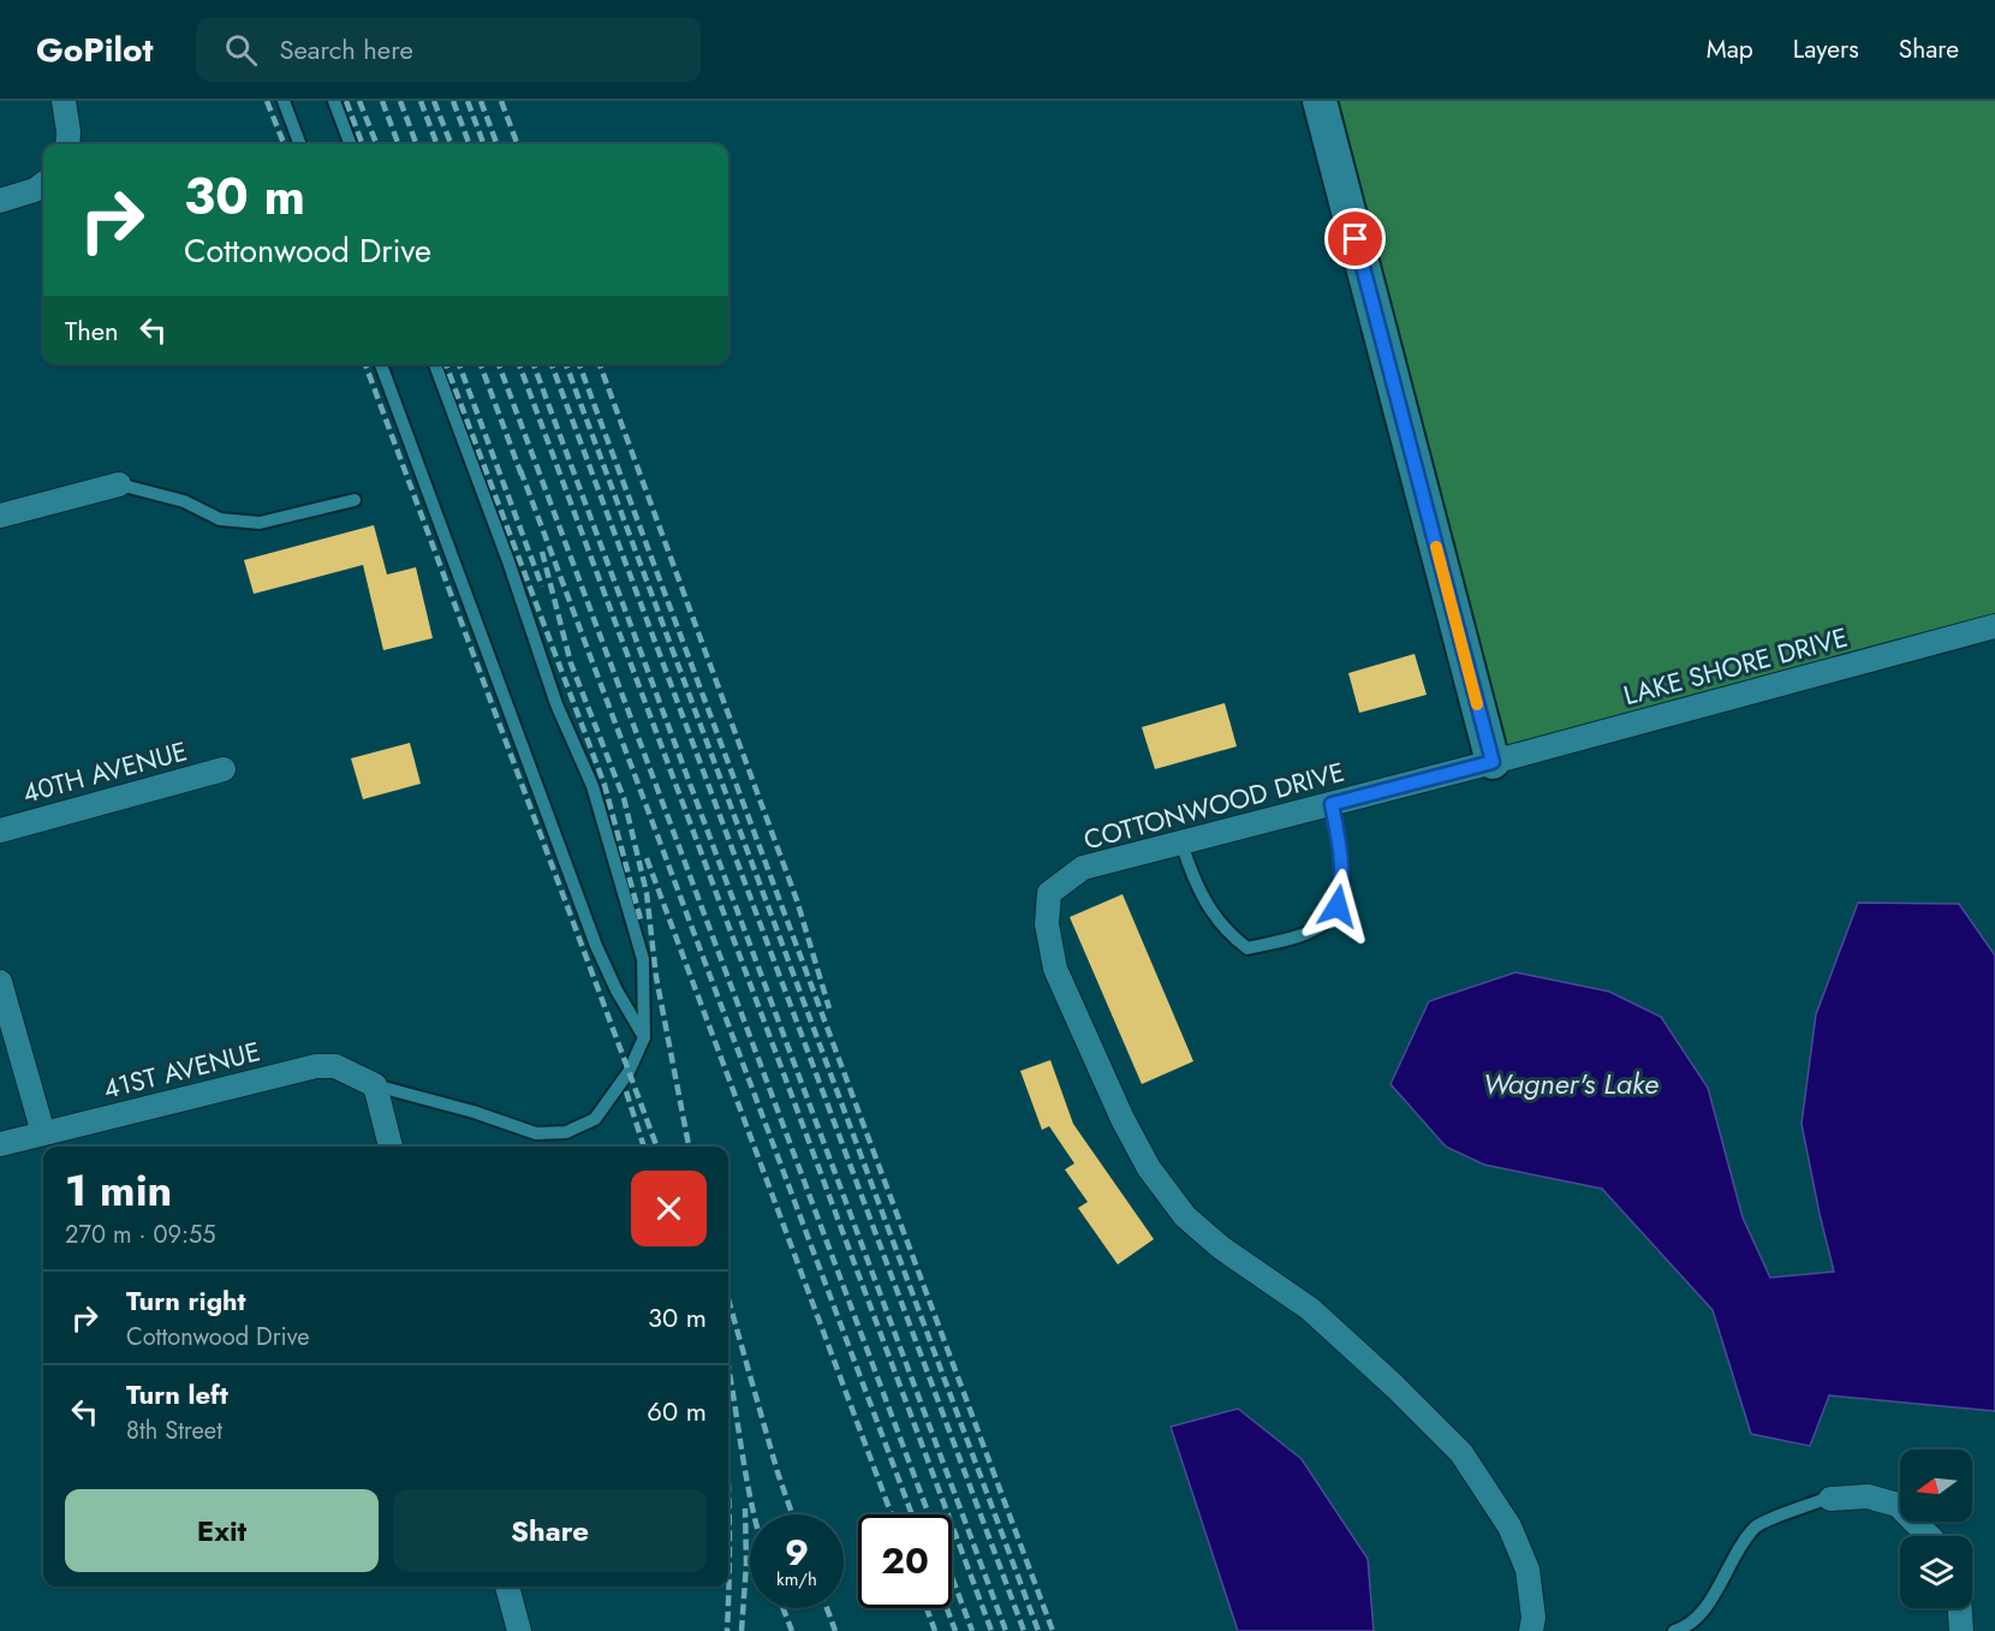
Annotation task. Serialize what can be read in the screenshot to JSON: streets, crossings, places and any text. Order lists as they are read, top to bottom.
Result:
{
  "streets": {
    "street": [
      "LAKE SHORE DRIVE",
      "40TH AVENUE",
      "COTTONWOOD DRIVE",
      "41ST AVENUE"
    ]
  },
  "crossings": [
    ["LAKE SHORE DRIVE", "COTTONWOOD DRIVE"]
  ],
  "water": ["Wagner's Lake"],
  "north": "left",
  "page": {
    "header": "GoPilot",
    "search": "Search here",
    "nav": ["Map", "Layers", "Share"],
    "turn": ["30 m", "Cottonwood Drive"],
    "then": "Then",
    "heading": ["1 min", "270 m · 09:55"],
    "list": [
      {
        "name": "Turn right",
        "note": "Cottonwood Drive",
        "value": "30 m"
      },
      {
        "name": "Turn left",
        "note": "8th Street",
        "value": "60 m"
      }
    ],
    "buttons": ["Exit", "Share"],
    "speed": "9 km/h",
    "limit": "20"
  }
}
